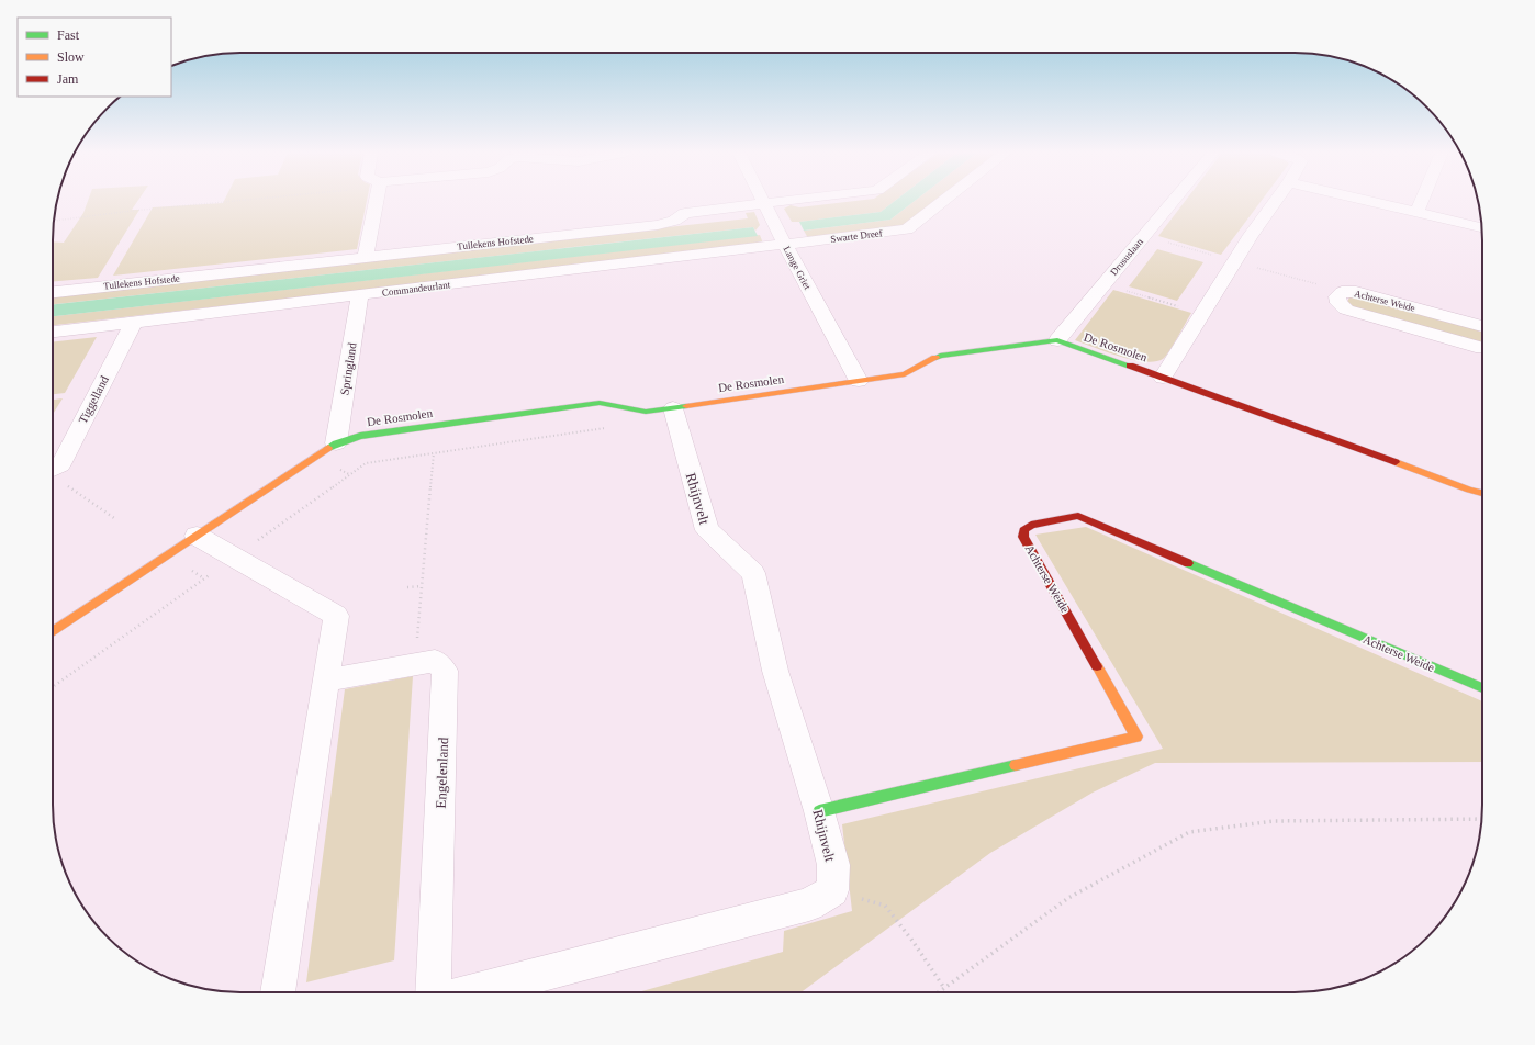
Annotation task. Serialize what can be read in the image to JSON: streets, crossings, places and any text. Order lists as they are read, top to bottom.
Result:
{
  "streets": {
    "street": [
      "Swarte Dreef",
      "Tullekens Hofstede",
      "Drususlaan",
      "Lange Griet",
      "Commandeurlant",
      "Achterse Weide",
      "De Rosmolen",
      "Springland",
      "Tiggelland",
      "Rhijnvelt",
      "Engelenland"
    ]
  },
  "crossings": [
    ["Swarte Dreef", "Lange Griet"],
    ["Swarte Dreef", "Commandeurlant"],
    ["Tullekens Hofstede", "Lange Griet"],
    ["Drususlaan", "De Rosmolen"],
    ["Lange Griet", "Commandeurlant"],
    ["Lange Griet", "De Rosmolen"],
    ["Commandeurlant", "Springland"],
    ["Commandeurlant", "Tiggelland"],
    ["Achterse Weide", "Rhijnvelt"],
    ["De Rosmolen", "Springland"],
    ["De Rosmolen", "Rhijnvelt"]
  ],
  "legend": ["Fast", "Slow", "Jam"]
}
